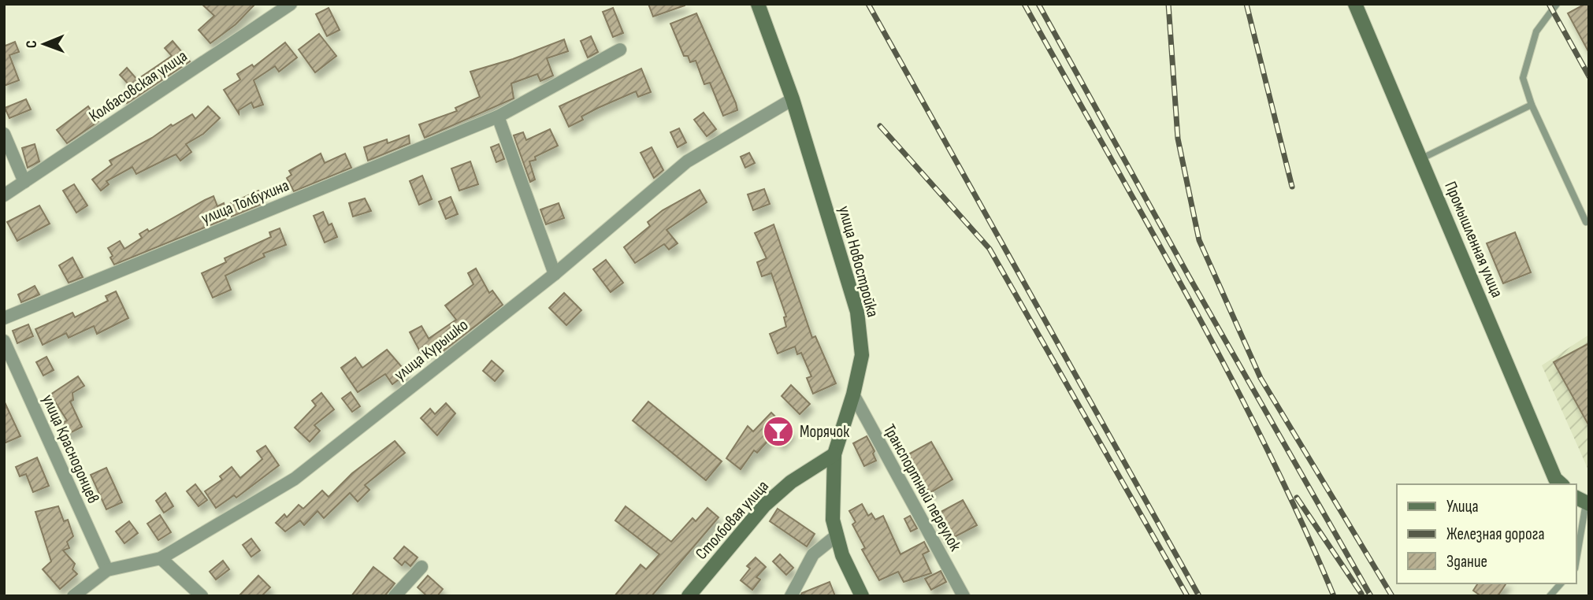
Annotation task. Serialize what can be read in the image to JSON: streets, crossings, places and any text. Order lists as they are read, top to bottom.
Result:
{
  "streets": {
    "main road": ["Промышленная улица", "улица Новостройка", "Столбовая улица"],
    "street": [
      "Колбасовская улица",
      "улица Толбухина",
      "улица Курышко",
      "улица Краснодонцев",
      "Транспортный переулок"
    ]
  },
  "crossings": [
    ["улица Новостройка", "улица Курышко"],
    ["улица Новостройка", "Транспортный переулок"],
    ["улица Новостройка", "Столбовая улица"],
    ["улица Курышко", "улица Краснодонцев"]
  ],
  "places": {
    "bar": ["Морячок"]
  },
  "legend": ["Улица", "Железная дорога", "Здание"],
  "north": "left"
}
